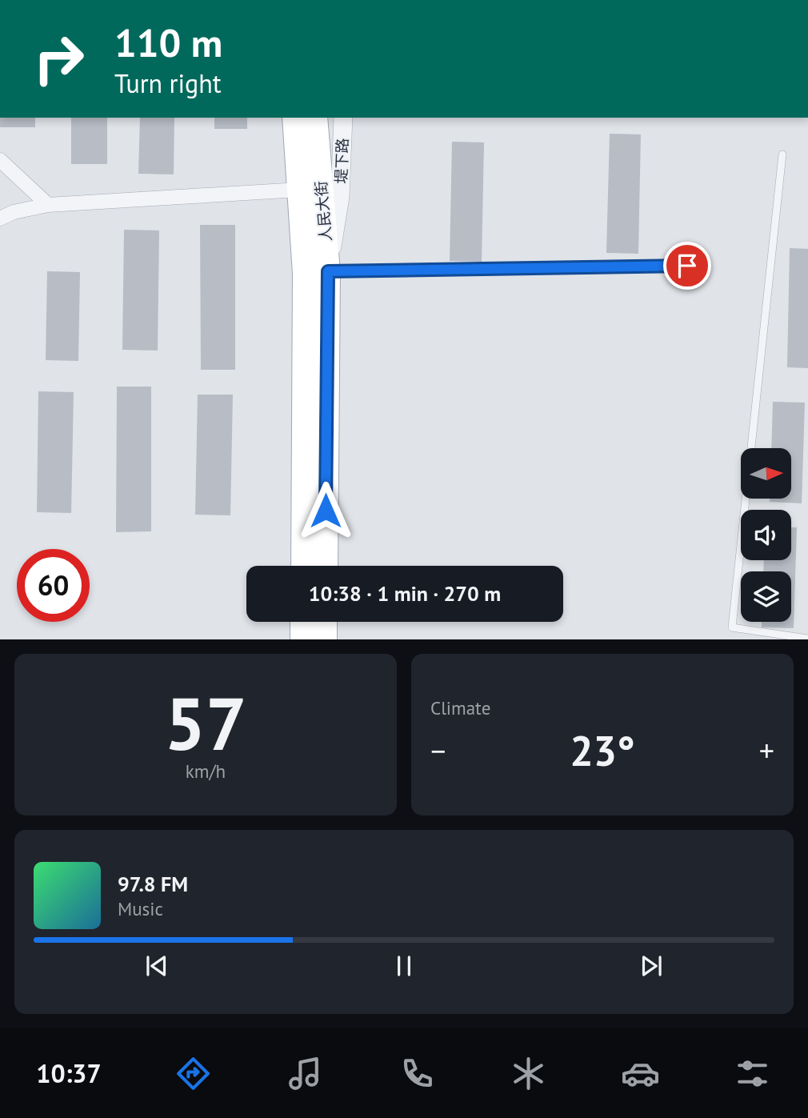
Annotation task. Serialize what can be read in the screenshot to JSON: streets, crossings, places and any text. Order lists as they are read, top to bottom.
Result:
{
  "streets": {
    "main road": ["人民大街"],
    "street": ["堤下路"]
  },
  "crossings": [
    ["堤下路", "人民大街"]
  ],
  "north": "right",
  "page": {
    "turn": ["110 m", "Turn right"],
    "limit": "60",
    "trip": "10:38 · 1 min · 270 m",
    "tile": [
      ["57", "km/h"],
      "Climate"
    ],
    "heat": ["−", "23°", "+"],
    "song": ["97.8 FM", "Music"],
    "tabs": "10:37"
  }
}
